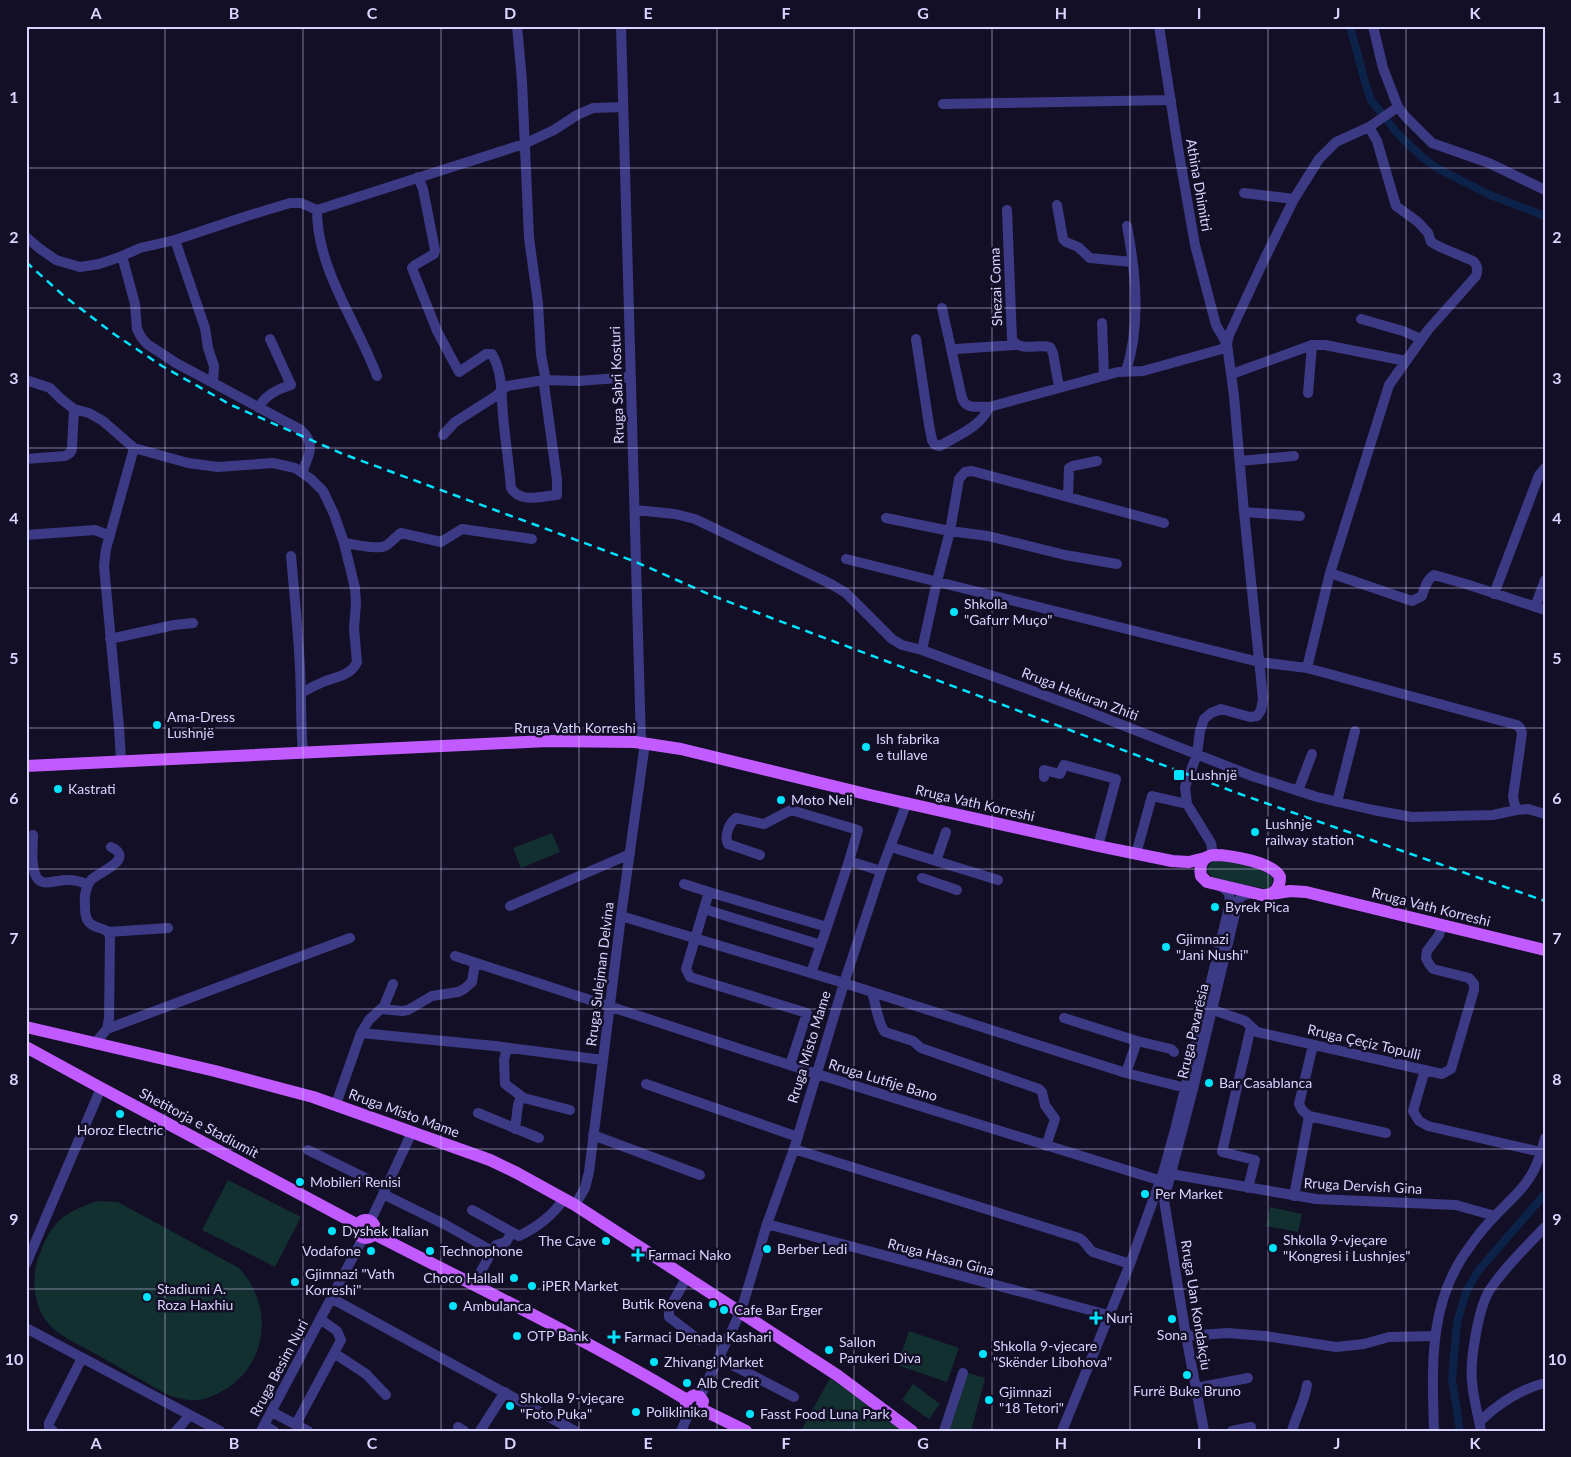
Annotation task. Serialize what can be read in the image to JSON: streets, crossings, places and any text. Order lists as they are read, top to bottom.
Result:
{
  "streets": {
    "main road": ["Rruga Vath Korreshi", "Rruga Misto Mame", "Shetitorja e Stadiumit"],
    "street": [
      "Athina Dhimitri",
      "Shezai Coma",
      "Rruga Sabri Kosturi",
      "Rruga Hekuran Zhiti",
      "Rruga Sulejman Delvina",
      "Rruga Pavarësia",
      "Rruga Çeçiz Topulli",
      "Rruga Lutfije Bano",
      "Rruga Dervish Gina",
      "Rruga Hasan Gina",
      "Rruga Uan Kondakçiu",
      "Rruga Besim Nuri"
    ]
  },
  "crossings": [
    ["Rruga Sabri Kosturi", "Rruga Hekuran Zhiti"],
    ["Rruga Sabri Kosturi", "Rruga Vath Korreshi"],
    ["Rruga Sabri Kosturi", "Rruga Sulejman Delvina"],
    ["Rruga Vath Korreshi", "Rruga Sulejman Delvina"],
    ["Rruga Vath Korreshi", "Rruga Pavarësia"],
    ["Rruga Vath Korreshi", "Rruga Misto Mame"],
    ["Rruga Sulejman Delvina", "Rruga Misto Mame"],
    ["Rruga Sulejman Delvina", "Rruga Lutfije Bano"],
    ["Rruga Pavarësia", "Rruga Çeçiz Topulli"],
    ["Rruga Pavarësia", "Rruga Lutfije Bano"],
    ["Rruga Pavarësia", "Rruga Dervish Gina"],
    ["Rruga Pavarësia", "Rruga Uan Kondakçiu"],
    ["Rruga Misto Mame", "Rruga Lutfije Bano"],
    ["Rruga Misto Mame", "Rruga Hasan Gina"],
    ["Rruga Lutfije Bano", "Rruga Dervish Gina"],
    ["Rruga Lutfije Bano", "Rruga Uan Kondakçiu"],
    ["Shetitorja e Stadiumit", "Rruga Besim Nuri"],
    ["Rruga Dervish Gina", "Rruga Uan Kondakçiu"]
  ],
  "places": {
    "other": [
      "Shkolla \"Gafurr Muço\"",
      "Ama-Dress Lushnjë",
      "Ish fabrika e tullave",
      "Kastrati",
      "Moto Neli",
      "Lushnje railway station",
      "Byrek Pica",
      "Gjimnazi \"Jani Nushi\"",
      "Bar Casablanca",
      "Horoz Electric",
      "Mobileri Renisi",
      "Per Market",
      "Dyshek Italian",
      "The Cave",
      "Shkolla 9-vjeçare \"Kongresi i Lushnjes\"",
      "Berber Ledi",
      "Vodafone",
      "Technophone",
      "Choco Hallall",
      "Gjimnazi \"Vath Korreshi\"",
      "iPER Market",
      "Stadiumi A. Roza Haxhiu",
      "Butik Rovena",
      "Ambulanca",
      "Cafe Bar Erger",
      "Sona",
      "OTP Bank",
      "Sallon Parukeri Diva",
      "Shkolla 9-vjecare \"Skënder Libohova\"",
      "Zhivangi Market",
      "Furrë Buke Bruno",
      "Alb Credit",
      "Gjimnazi \"18 Tetori\"",
      "Shkolla 9-vjeçare \"Foto Puka\"",
      "Poliklinika",
      "Fasst Food Luna Park"
    ],
    "transit": ["Lushnjë"],
    "health": ["Farmaci Nako", "Nuri", "Farmaci Denada Kashari"]
  },
  "grid": {
    "columns": [
      "A",
      "B",
      "C",
      "D",
      "E",
      "F",
      "G",
      "H",
      "I",
      "J",
      "K"
    ],
    "rows": [
      "1",
      "2",
      "3",
      "4",
      "5",
      "6",
      "7",
      "8",
      "9",
      "10"
    ]
  }
}
